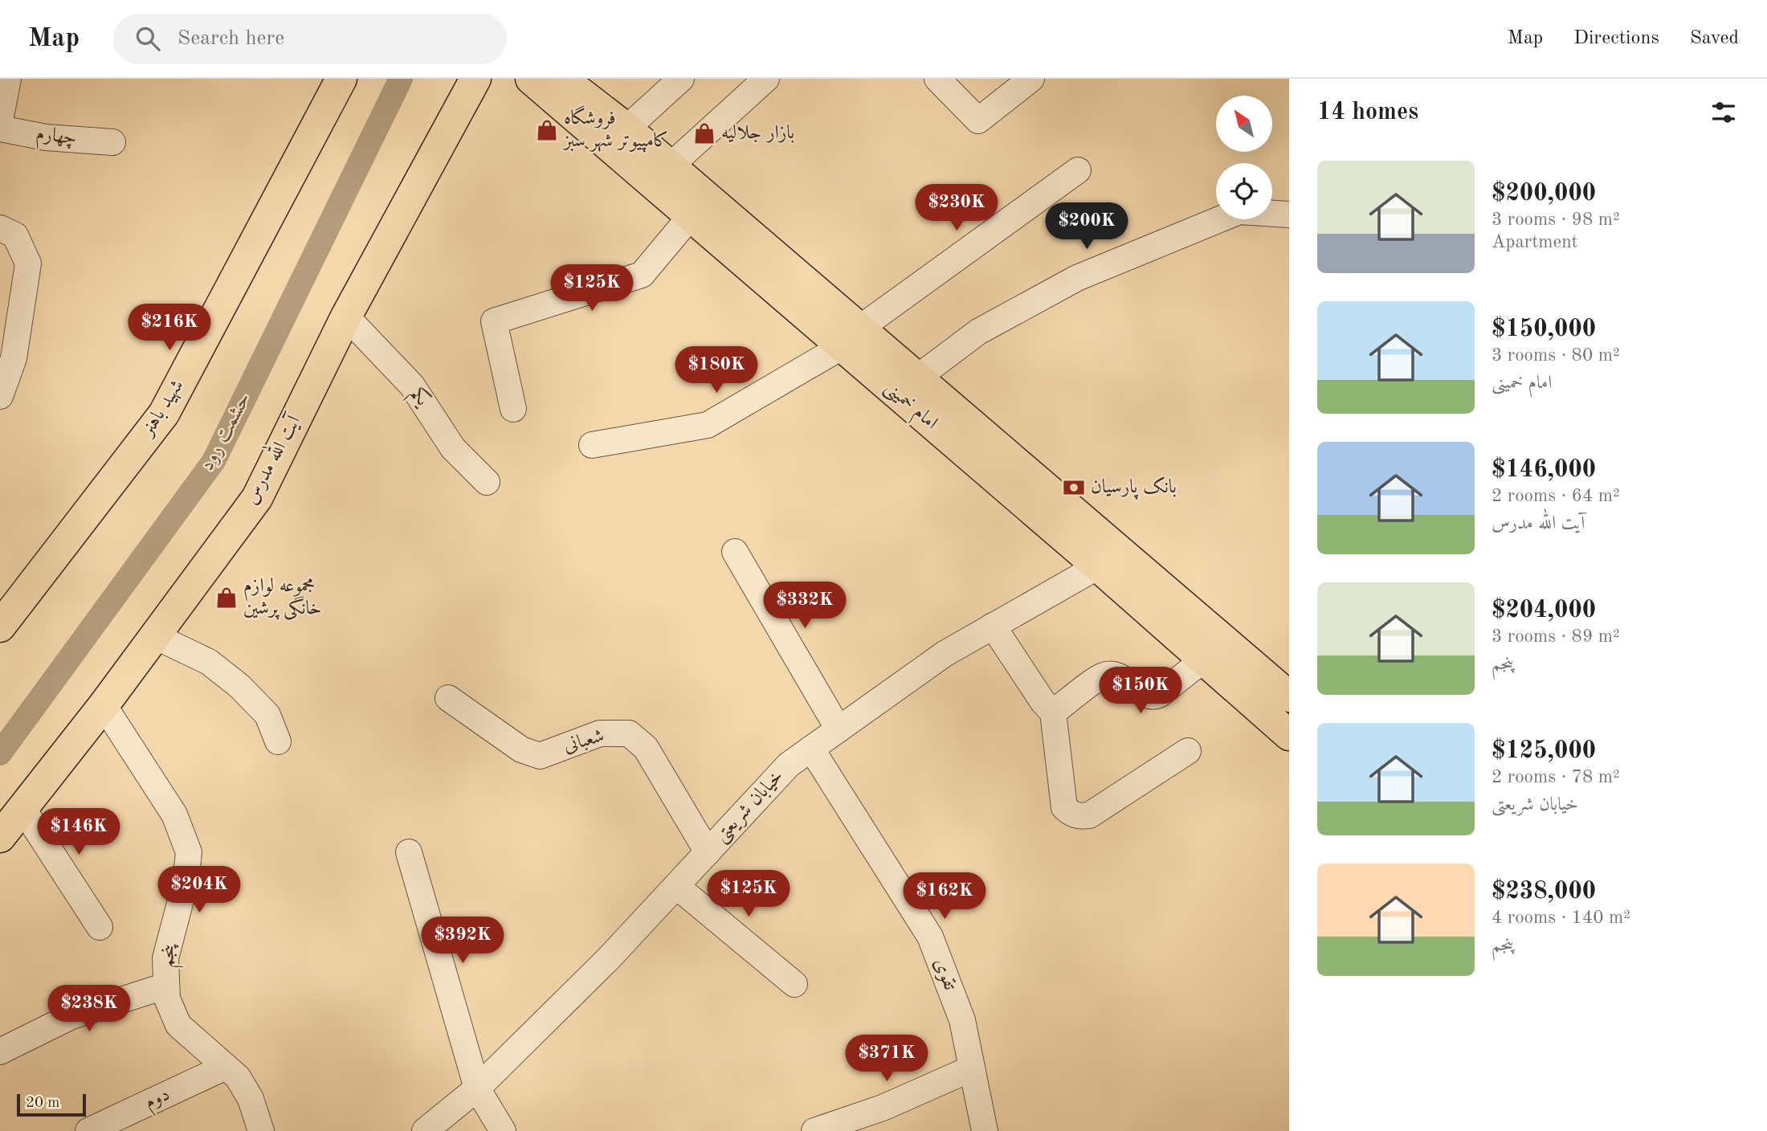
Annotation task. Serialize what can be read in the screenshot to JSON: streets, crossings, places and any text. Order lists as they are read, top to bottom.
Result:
{
  "streets": {
    "main road": ["امام خمینی", "شهید باهنر", "آیت الله مدرس"],
    "street": [
      "چهارم",
      "یکم",
      "شعبانی",
      "خیابان شریعتی",
      "پنجم",
      "تقوی",
      "دوم"
    ]
  },
  "crossings": [
    ["یکم", "آیت الله مدرس"],
    ["امام خمینی", "خیابان شریعتی"],
    ["آیت الله مدرس", "پنجم"],
    ["شعبانی", "خیابان شریعتی"],
    ["خیابان شریعتی", "تقوی"],
    ["پنجم", "دوم"]
  ],
  "water": ["حشمت رود"],
  "places": {
    "shop": ["فروشگاه کامپیوتر شهر سبز", "بازار جلالیه", "مجموعه لوازم خانگی پرشین"],
    "bank": ["بانک پارسیان"]
  },
  "scale_bar": "20 m",
  "north": "top left",
  "page": {
    "header": "Map",
    "search": "Search here",
    "nav": ["Map", "Directions", "Saved"],
    "heading": "14 homes",
    "list": [
      {
        "name": "$200,000",
        "note": "3 rooms · 98 m² · Apartment"
      },
      {
        "name": "$150,000",
        "note": "3 rooms · 80 m² · امام خمینی"
      },
      {
        "name": "$146,000",
        "note": "2 rooms · 64 m² · آیت الله مدرس"
      },
      {
        "name": "$204,000",
        "note": "3 rooms · 89 m² · پنجم"
      },
      {
        "name": "$125,000",
        "note": "2 rooms · 78 m² · خیابان شریعتی"
      },
      {
        "name": "$238,000",
        "note": "4 rooms · 140 m² · پنجم"
      }
    ],
    "price": [
      "$230K",
      "$200K",
      "$125K",
      "$216K",
      "$180K",
      "$332K",
      "$150K",
      "$146K",
      "$204K",
      "$125K",
      "$162K",
      "$392K",
      "$238K",
      "$371K"
    ],
    "scale": "20 m"
  }
}
